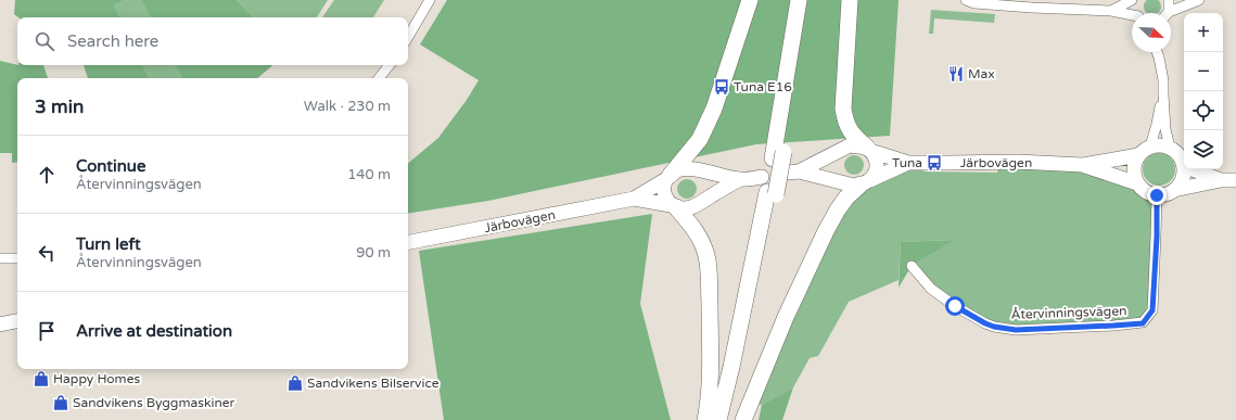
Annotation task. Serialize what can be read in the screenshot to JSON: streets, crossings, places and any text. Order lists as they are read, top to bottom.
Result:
{
  "streets": {
    "main road": ["Järbovägen"],
    "street": ["Återvinningsvägen"]
  },
  "places": {
    "restaurant": ["Max"],
    "bus stop": ["Tuna E16", "Tuna"],
    "shop": ["Happy Homes", "Sandvikens Bilservice", "Sandvikens Byggmaskiner"]
  },
  "north": "bottom right",
  "page": {
    "map_buttons": ["+", "−"],
    "search": "Search here",
    "heading": ["3 min", "Walk · 230 m"],
    "list": [
      ["Continue", "Återvinningsvägen", "140 m"],
      ["Turn left", "Återvinningsvägen", "90 m"],
      "Arrive at destination"
    ]
  }
}
